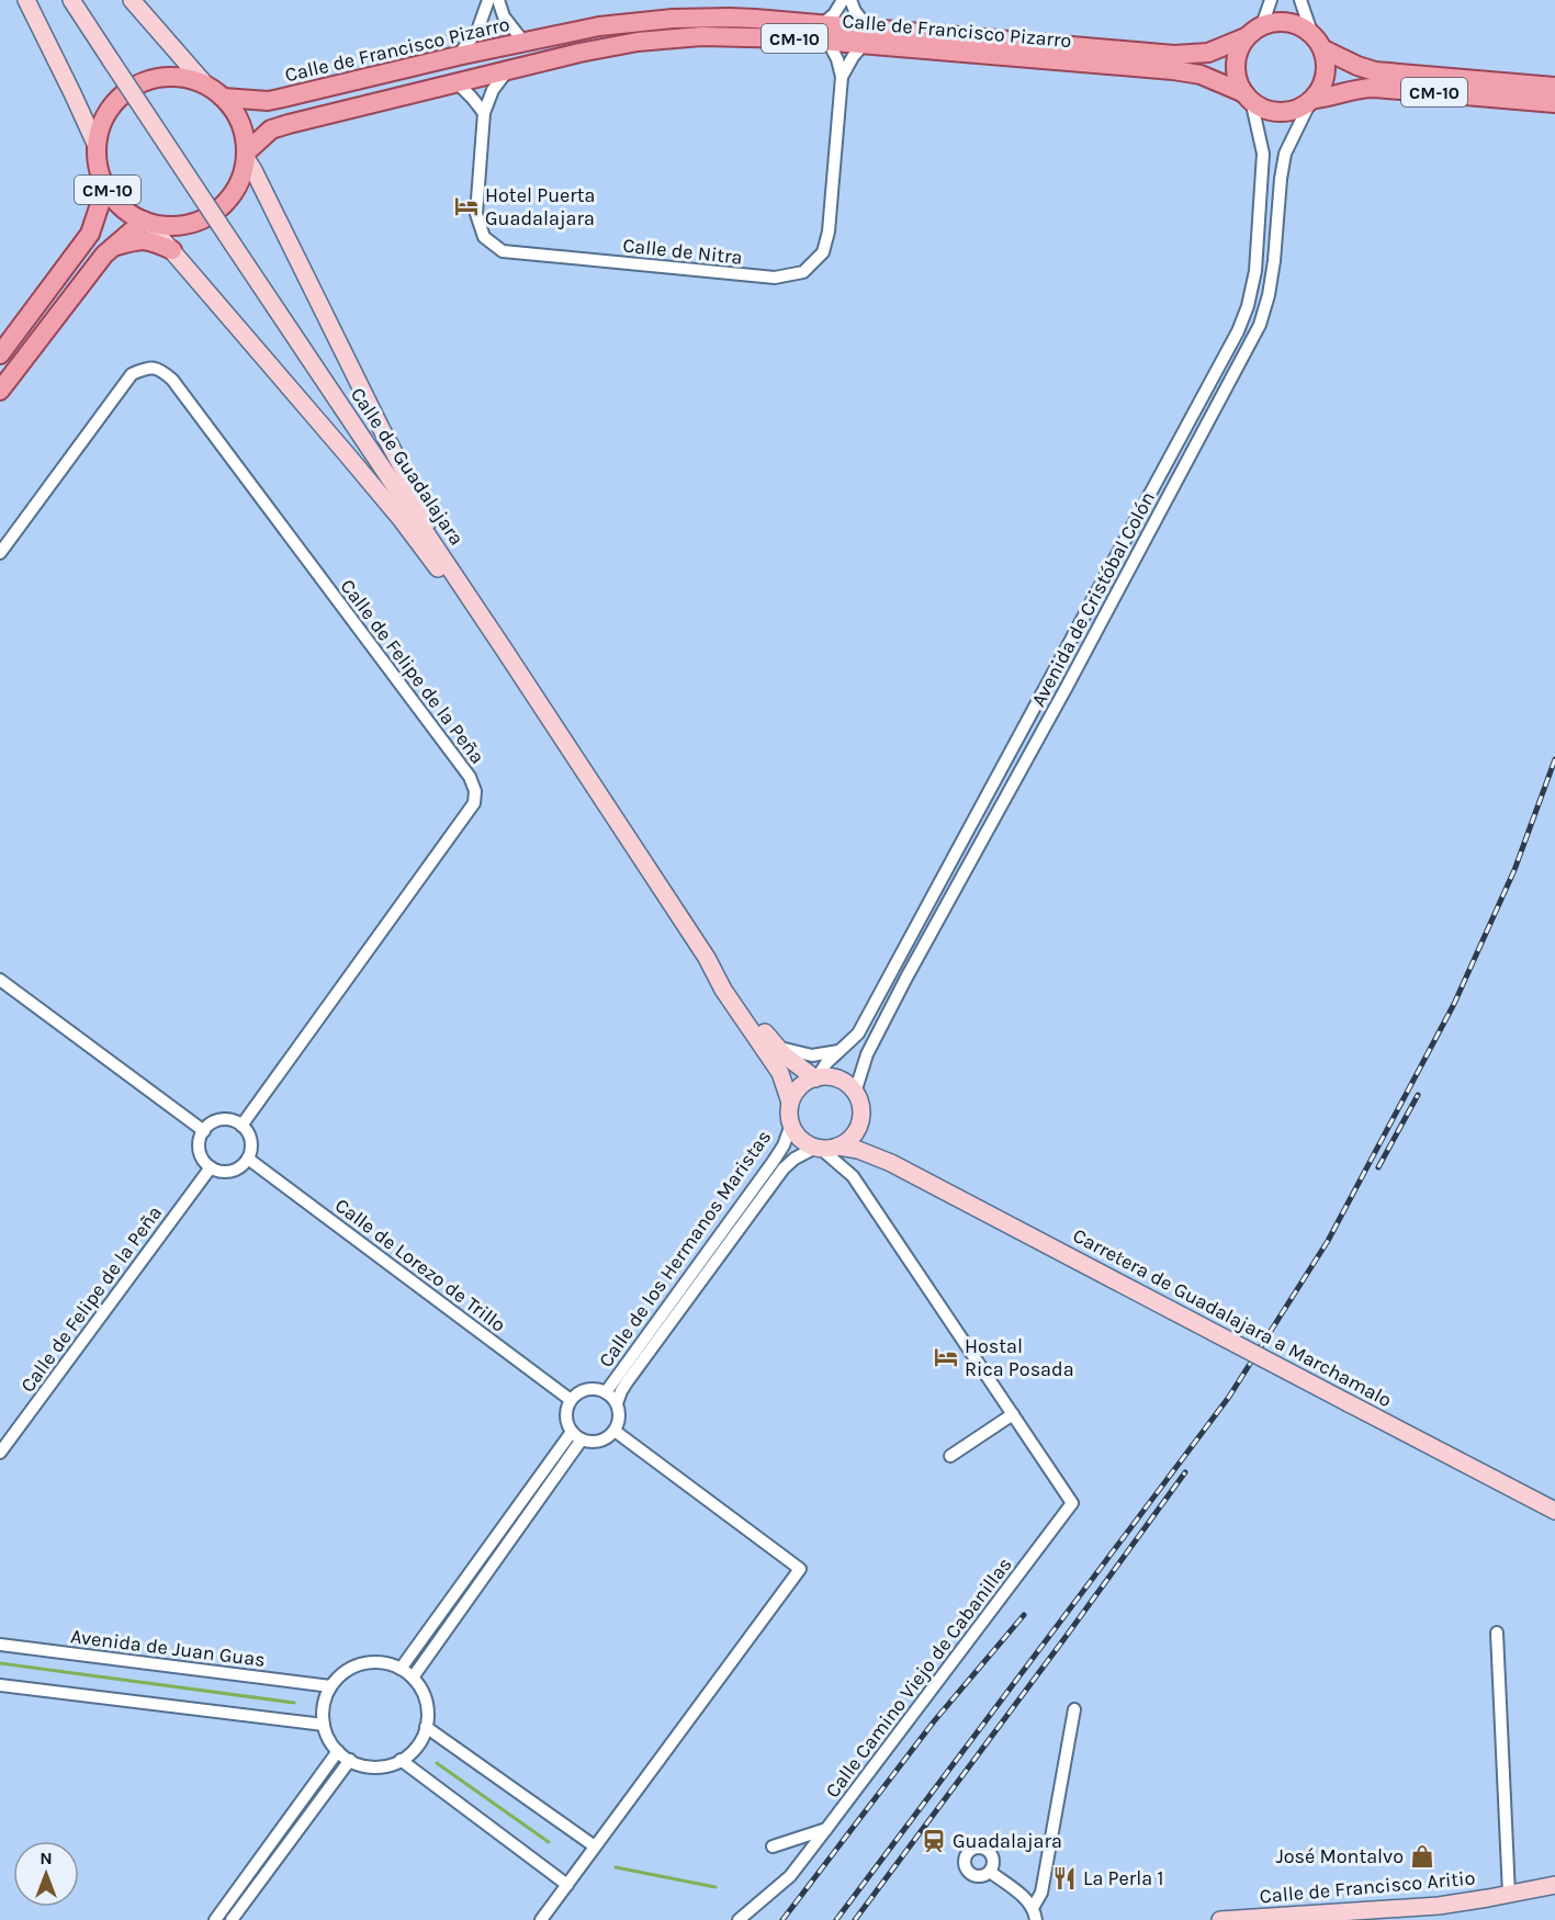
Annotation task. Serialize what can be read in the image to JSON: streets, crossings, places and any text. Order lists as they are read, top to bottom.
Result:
{
  "streets": {
    "main road": [
      "Calle de Francisco Pizarro",
      "CM-10",
      "Calle de Guadalajara",
      "Carretera de Guadalajara a Marchamalo",
      "Calle de Francisco Aritio"
    ],
    "street": [
      "Calle de Nitra",
      "Avenida de Cristóbal Colón",
      "Calle de Felipe de la Peña",
      "Calle de los Hermanos Maristas",
      "Calle de Lorezo de Trillo",
      "Avenida de Juan Guas",
      "Calle Camino Viejo de Cabanillas"
    ]
  },
  "crossings": [
    ["Calle de Francisco Pizarro", "CM-10"],
    ["Calle de Francisco Pizarro", "Calle de Nitra"],
    ["Calle de Francisco Pizarro", "Avenida de Cristóbal Colón"],
    ["CM-10", "Avenida de Cristóbal Colón"],
    ["Calle de Guadalajara", "Avenida de Cristóbal Colón"],
    ["Calle de Guadalajara", "Calle de los Hermanos Maristas"],
    ["Calle de Guadalajara", "Carretera de Guadalajara a Marchamalo"],
    ["Avenida de Cristóbal Colón", "Calle de los Hermanos Maristas"],
    ["Avenida de Cristóbal Colón", "Carretera de Guadalajara a Marchamalo"],
    ["Calle de Felipe de la Peña", "Calle de Lorezo de Trillo"],
    ["Calle de los Hermanos Maristas", "Calle de Lorezo de Trillo"],
    ["Calle de los Hermanos Maristas", "Carretera de Guadalajara a Marchamalo"]
  ],
  "places": {
    "hotel": ["Hotel Puerta Guadalajara", "Hostal Rica Posada"],
    "station": ["Guadalajara"],
    "shop": ["José Montalvo"],
    "restaurant": ["La Perla 1"]
  },
  "north": "top"
}
